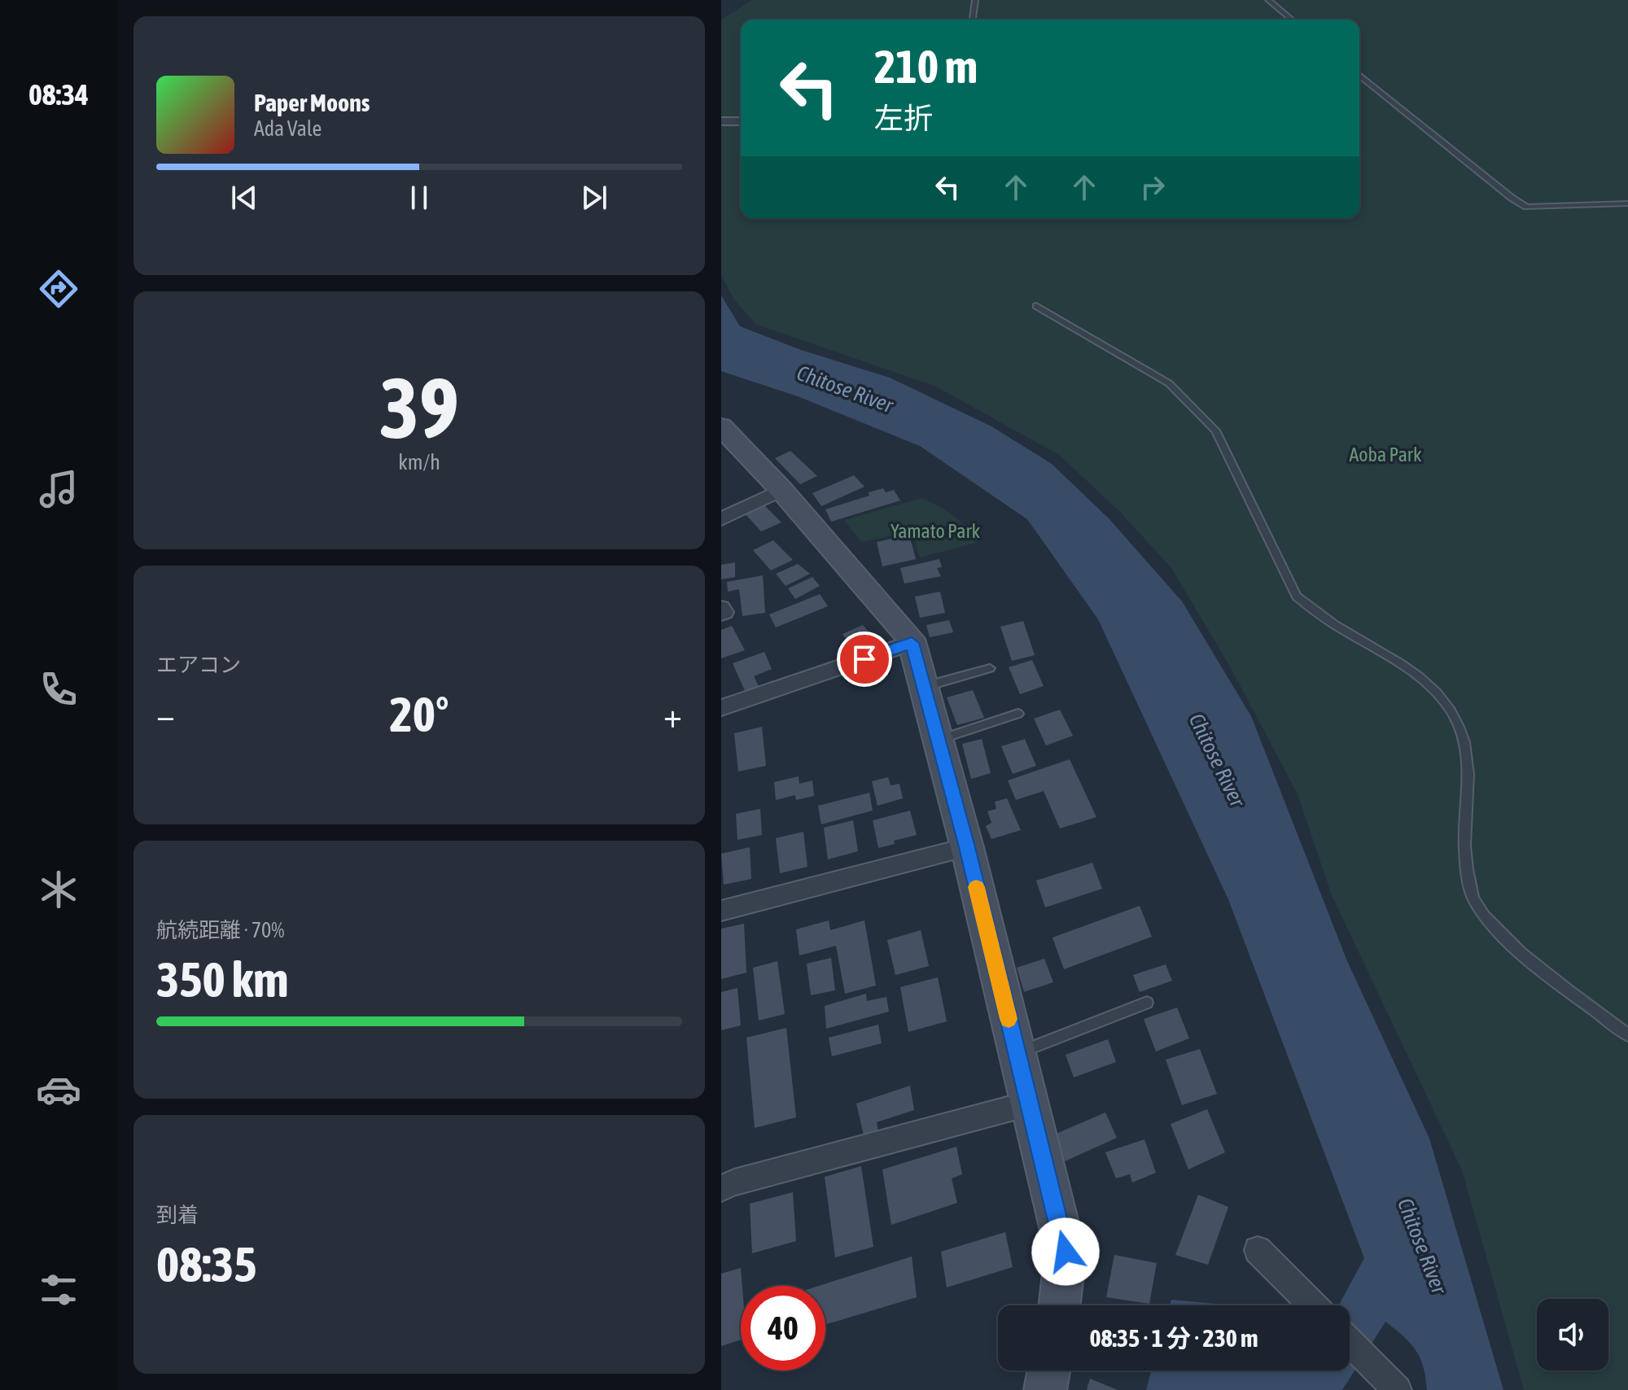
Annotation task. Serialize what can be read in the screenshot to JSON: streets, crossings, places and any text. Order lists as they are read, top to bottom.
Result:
{
  "water": ["Chitose River"],
  "parks": ["Aoba Park", "Yamato Park"],
  "page": {
    "tabs": "08:34",
    "turn": ["210 m", "左折"],
    "song": ["Paper Moons", "Ada Vale"],
    "tile": [
      ["39", "km/h"],
      "エアコン",
      ["航続距離 · 70%", "350 km"],
      ["到着", "08:35"]
    ],
    "heat": ["−", "20°", "+"],
    "limit": "40",
    "trip": "08:35 · 1 分 · 230 m"
  }
}
